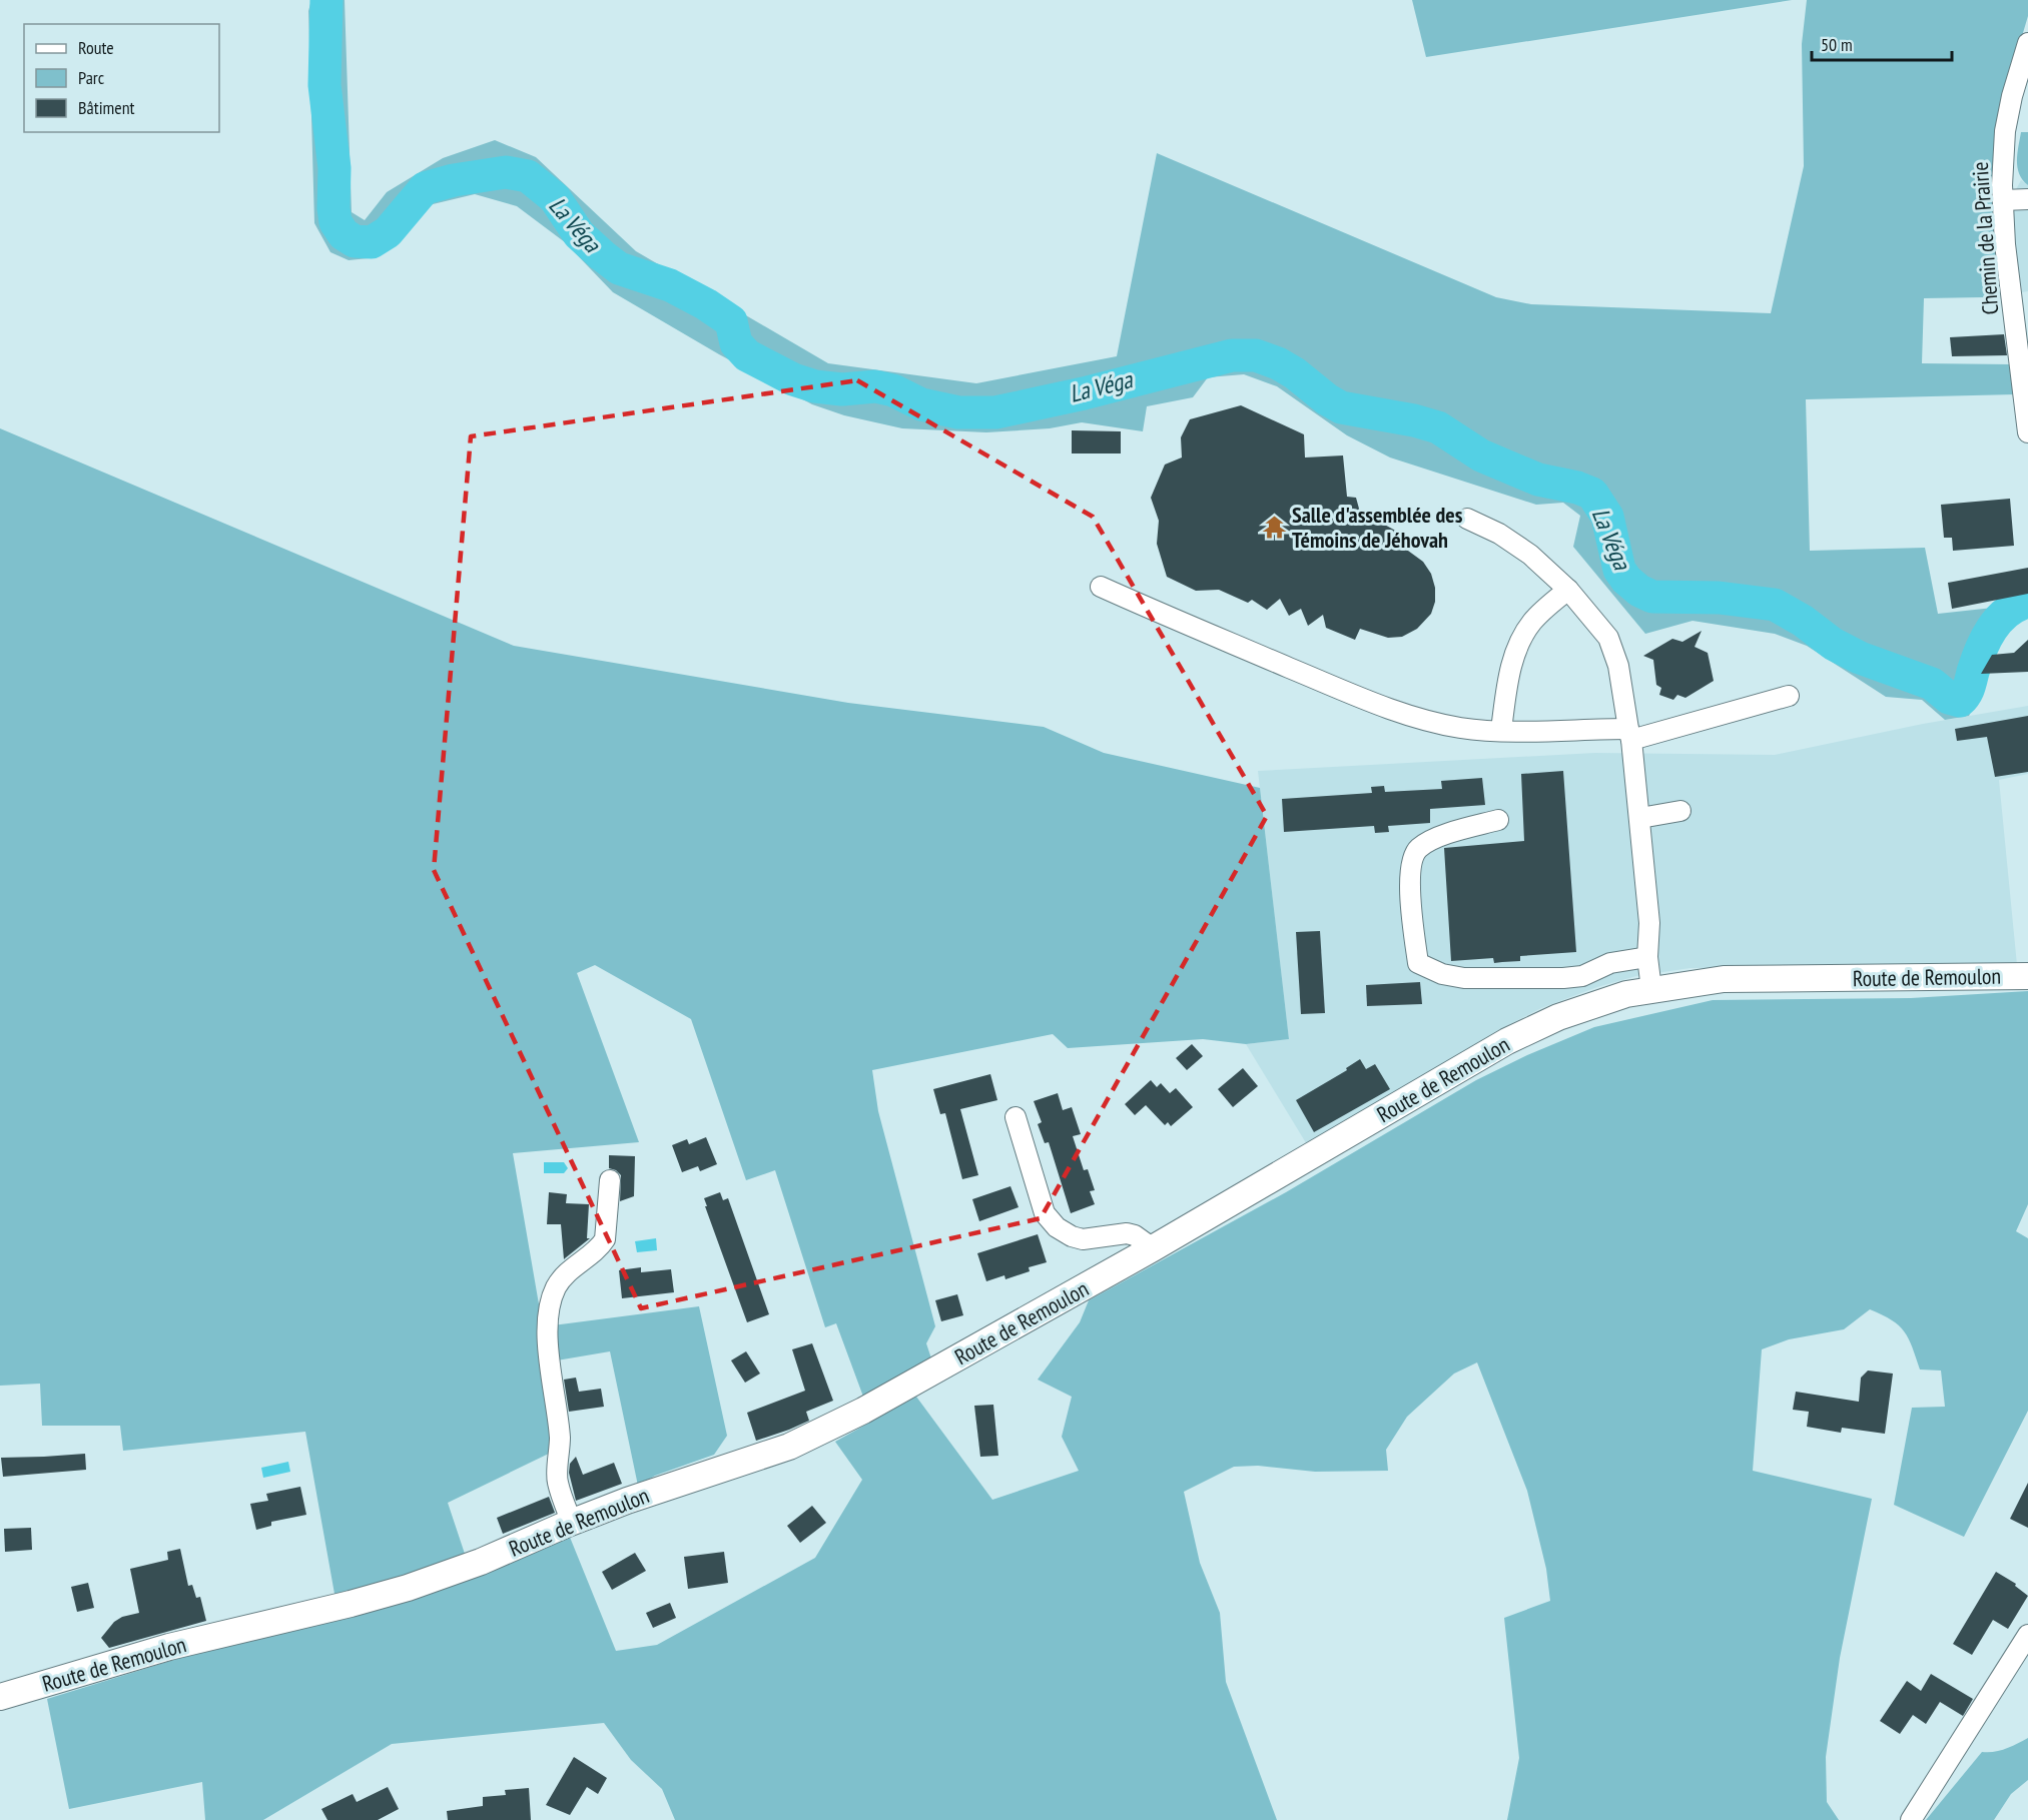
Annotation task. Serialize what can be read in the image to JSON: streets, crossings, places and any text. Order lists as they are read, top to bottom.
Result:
{
  "streets": {
    "main road": ["Route de Remoulon"],
    "street": ["Chemin de la Prairie"]
  },
  "water": ["La Véga"],
  "places": {
    "temple": ["Salle d'assemblée des Témoins de Jéhovah"]
  },
  "legend": ["Route", "Parc", "Bâtiment"],
  "scale_bar": "50 m"
}
